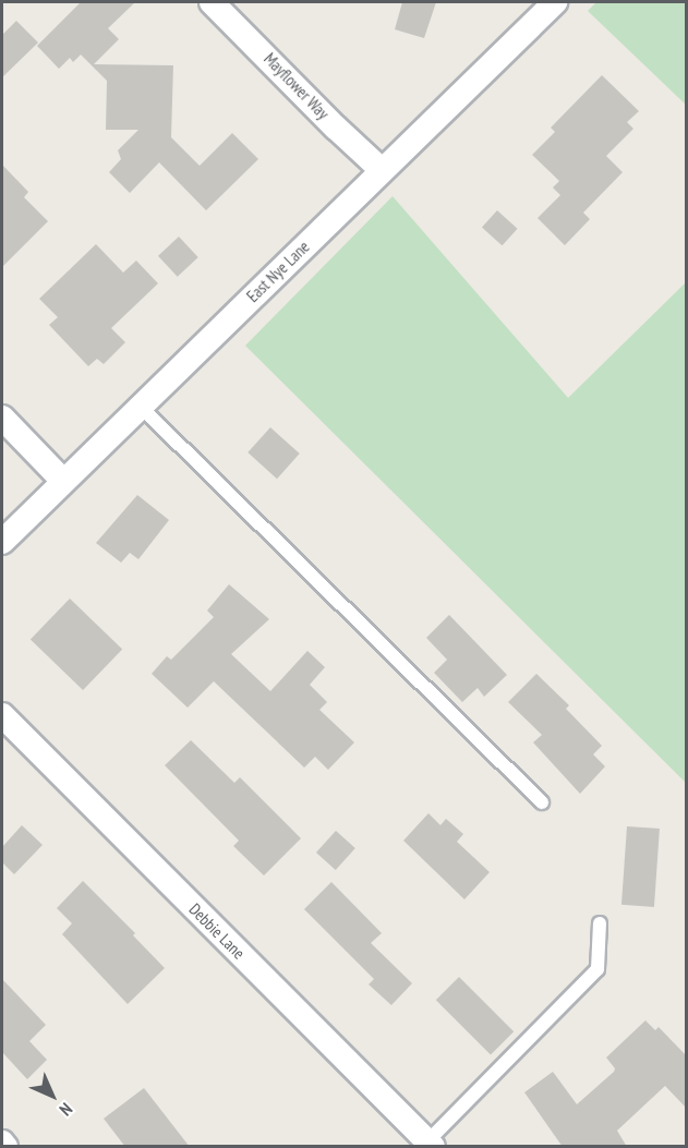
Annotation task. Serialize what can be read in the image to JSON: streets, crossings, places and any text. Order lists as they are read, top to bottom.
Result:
{
  "streets": {
    "street": ["Mayflower Way", "East Nye Lane", "Debbie Lane"]
  },
  "crossings": [
    ["Mayflower Way", "East Nye Lane"]
  ],
  "north": "bottom right"
}
